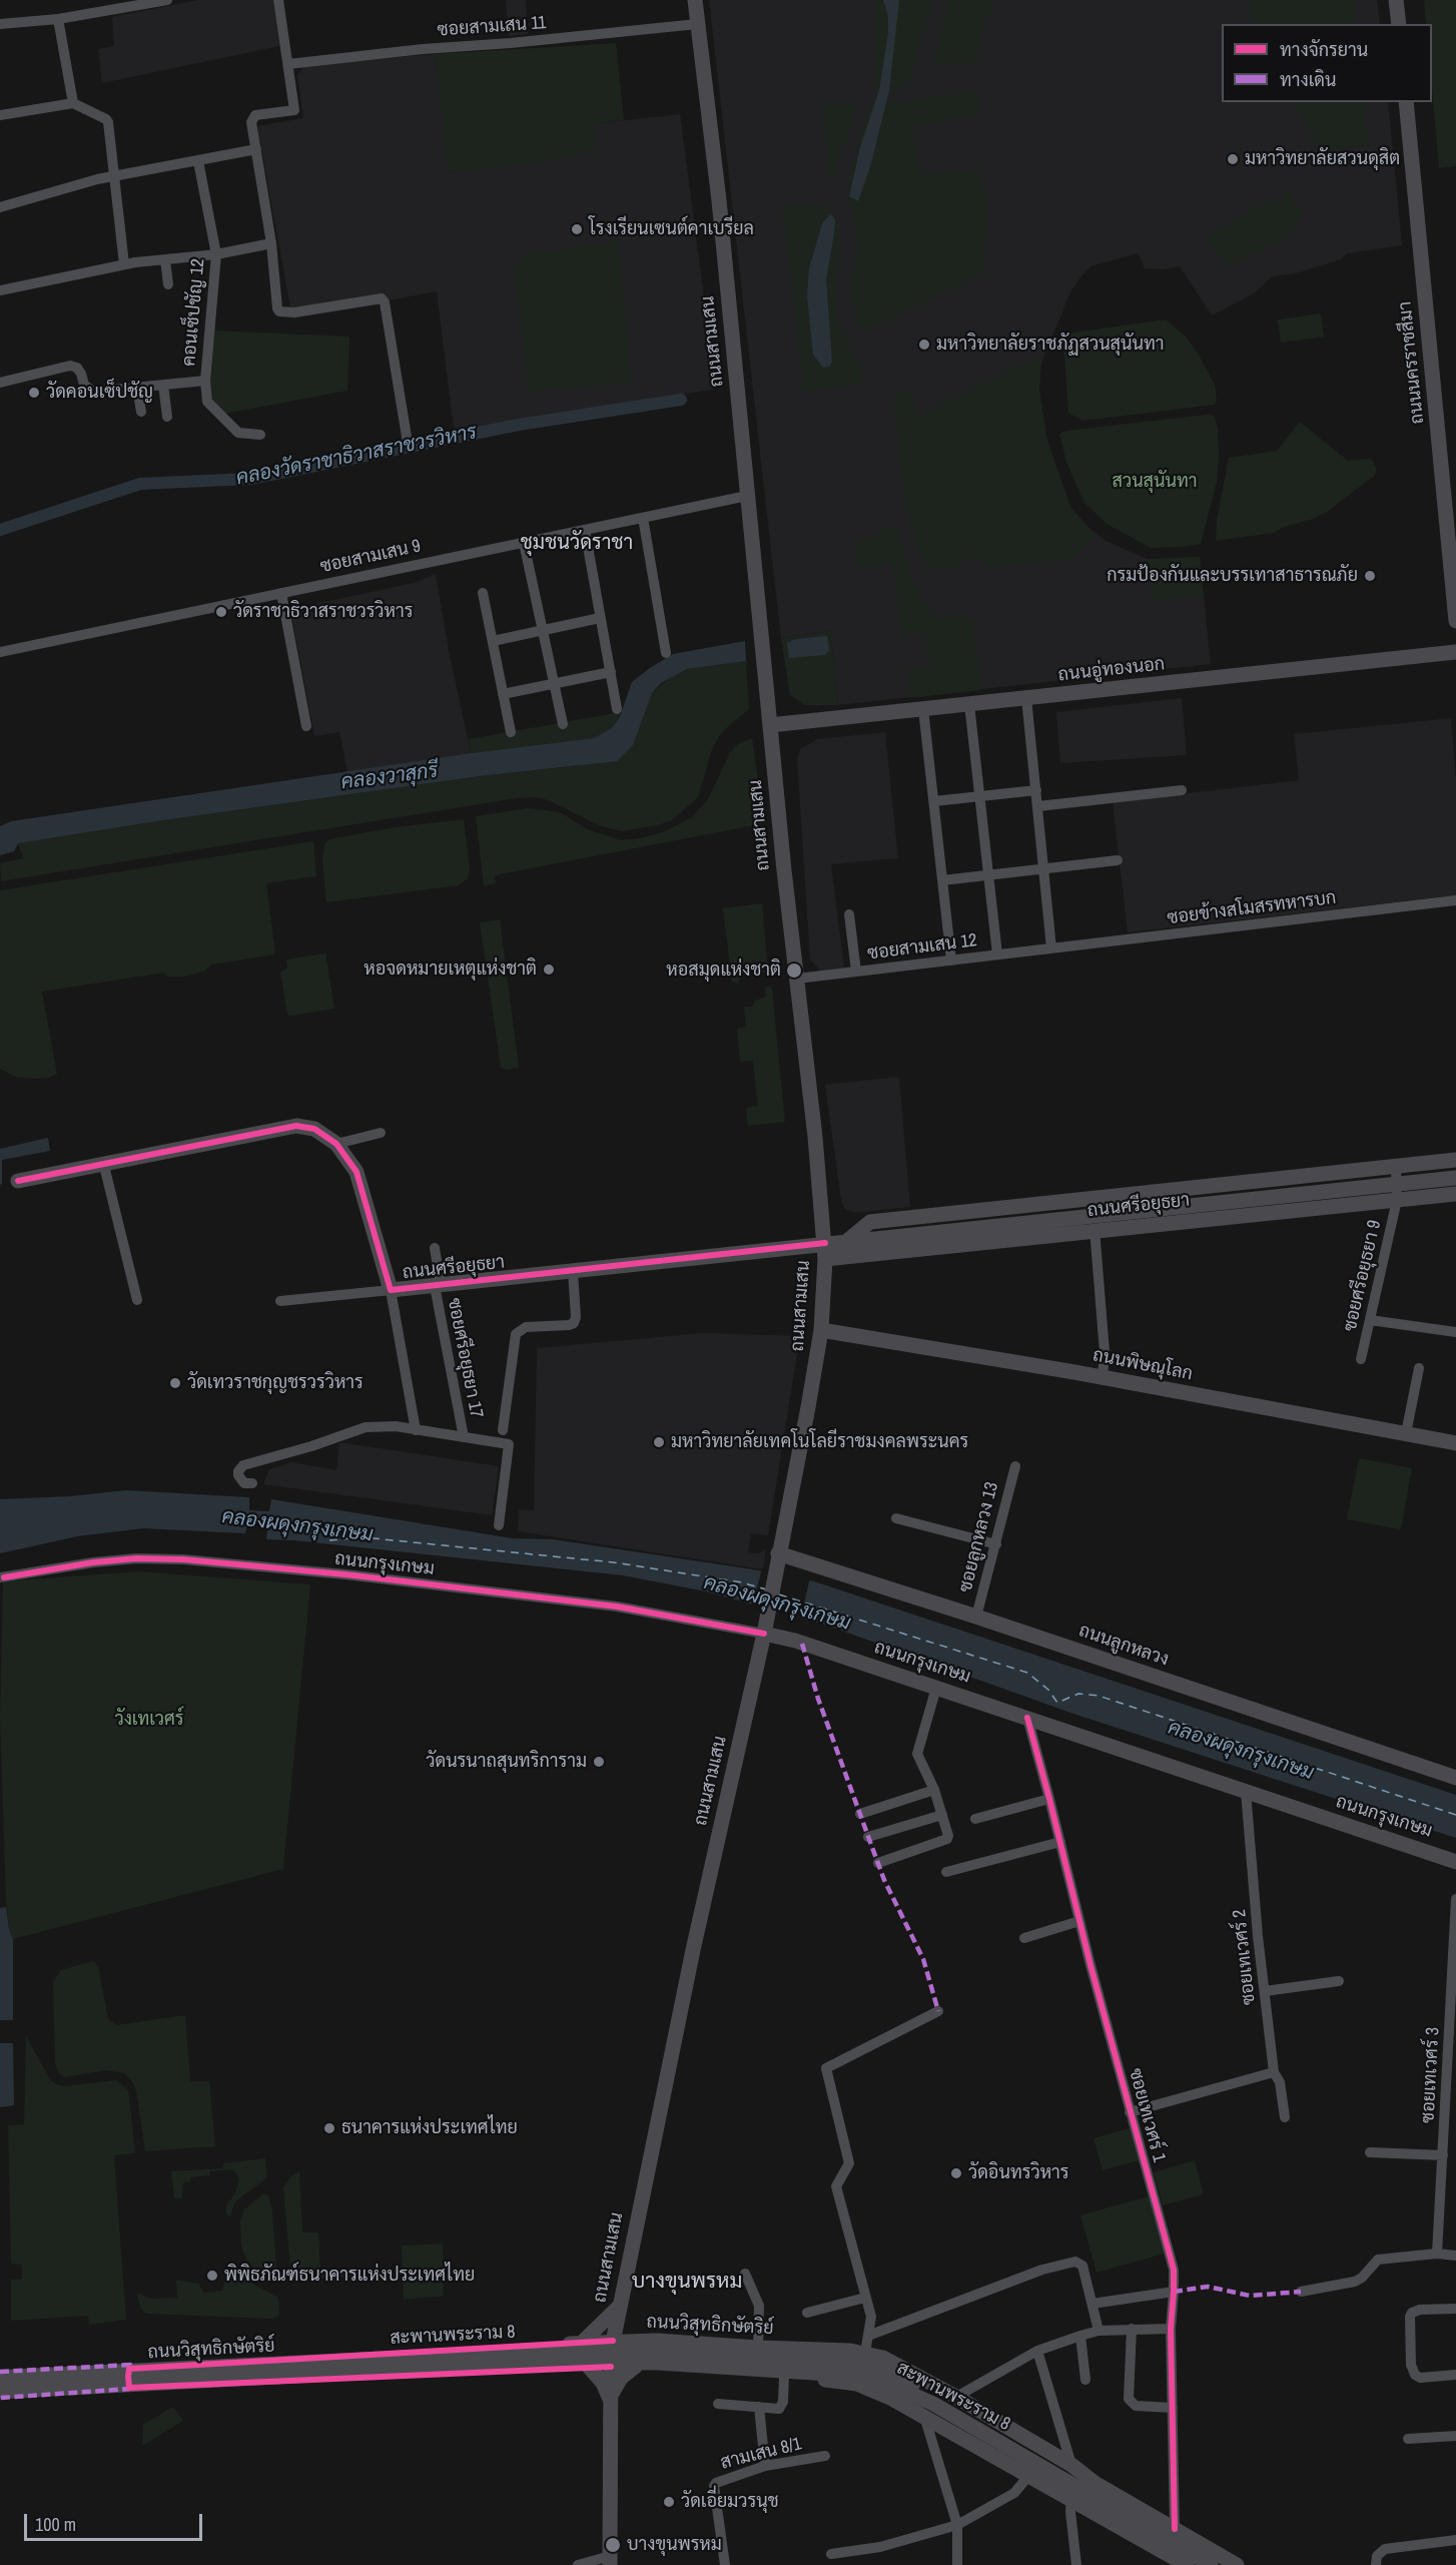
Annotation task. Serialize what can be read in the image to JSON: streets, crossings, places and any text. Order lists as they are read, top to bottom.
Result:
{
  "streets": {
    "main road": [
      "ถนนสามเสน",
      "ถนนนครราชสีมา",
      "ถนนอู่ทองนอก",
      "ถนนศรีอยุธยา",
      "ถนนพิษณุโลก",
      "ถนนกรุงเกษม",
      "ถนนลูกหลวง",
      "ถนนวิสุทธิกษัตริย์",
      "สะพานพระราม 8"
    ],
    "street": [
      "ซอยสามเสน 11",
      "คอนเซ็ปชัญ 12",
      "ซอยสามเสน 9",
      "ซอยข้างสโมสรทหารบก",
      "ซอยสามเสน 12",
      "ซอยศรีอยุธยา 9",
      "ซอยศรีอยุธยา 17",
      "ซอยลูกหลวง 13",
      "ซอยเทเวศร์ 2",
      "ซอยเทเวศร์ 3",
      "ซอยเทเวศร์ 1",
      "สามเสน 8/1"
    ]
  },
  "crossings": [
    ["ซอยสามเสน 11", "ถนนสามเสน"],
    ["ถนนสามเสน", "ซอยสามเสน 9"],
    ["ถนนสามเสน", "ถนนอู่ทองนอก"],
    ["ถนนสามเสน", "ซอยสามเสน 12"],
    ["ถนนสามเสน", "ถนนศรีอยุธยา"],
    ["ถนนสามเสน", "ถนนพิษณุโลก"],
    ["ถนนสามเสน", "ถนนกรุงเกษม"],
    ["ถนนสามเสน", "ถนนลูกหลวง"],
    ["ถนนสามเสน", "ถนนวิสุทธิกษัตริย์"],
    ["ซอยข้างสโมสรทหารบก", "ซอยสามเสน 12"],
    ["ถนนศรีอยุธยา", "ซอยศรีอยุธยา 9"],
    ["ถนนศรีอยุธยา", "ซอยศรีอยุธยา 17"],
    ["ซอยลูกหลวง 13", "ถนนลูกหลวง"],
    ["ถนนกรุงเกษม", "ซอยเทเวศร์ 2"],
    ["ถนนกรุงเกษม", "ซอยเทเวศร์ 1"],
    ["ซอยเทเวศร์ 1", "ถนนวิสุทธิกษัตริย์"],
    ["ถนนวิสุทธิกษัตริย์", "สะพานพระราม 8"]
  ],
  "districts": ["ชุมชนวัดราชา", "บางขุนพรหม"],
  "water": ["คลองวัดราชาธิวาสราชวรวิหาร", "คลองวาสุกรี", "คลองผดุงกรุงเกษม"],
  "parks": ["สวนสุนันทา", "วังเทเวศร์"],
  "places": [
    "มหาวิทยาลัยสวนดุสิต",
    "โรงเรียนเซนต์คาเบรียล",
    "มหาวิทยาลัยราชภัฏสวนสุนันทา",
    "วัดคอนเซ็ปชัญ",
    "กรมป้องกันและบรรเทาสาธารณภัย",
    "วัดราชาธิวาสราชวรวิหาร",
    "หอจดหมายเหตุแห่งชาติ",
    "หอสมุดแห่งชาติ",
    "วัดเทวราชกุญชรวรวิหาร",
    "มหาวิทยาลัยเทคโนโลยีราชมงคลพระนคร",
    "วัดนรนาถสุนทริการาม",
    "ธนาคารแห่งประเทศไทย",
    "วัดอินทรวิหาร",
    "พิพิธภัณฑ์ธนาคารแห่งประเทศไทย",
    "วัดเอี่ยมวรนุช",
    "บางขุนพรหม"
  ],
  "legend": ["ทางจักรยาน", "ทางเดิน"],
  "scale_bar": "100 m"
}
